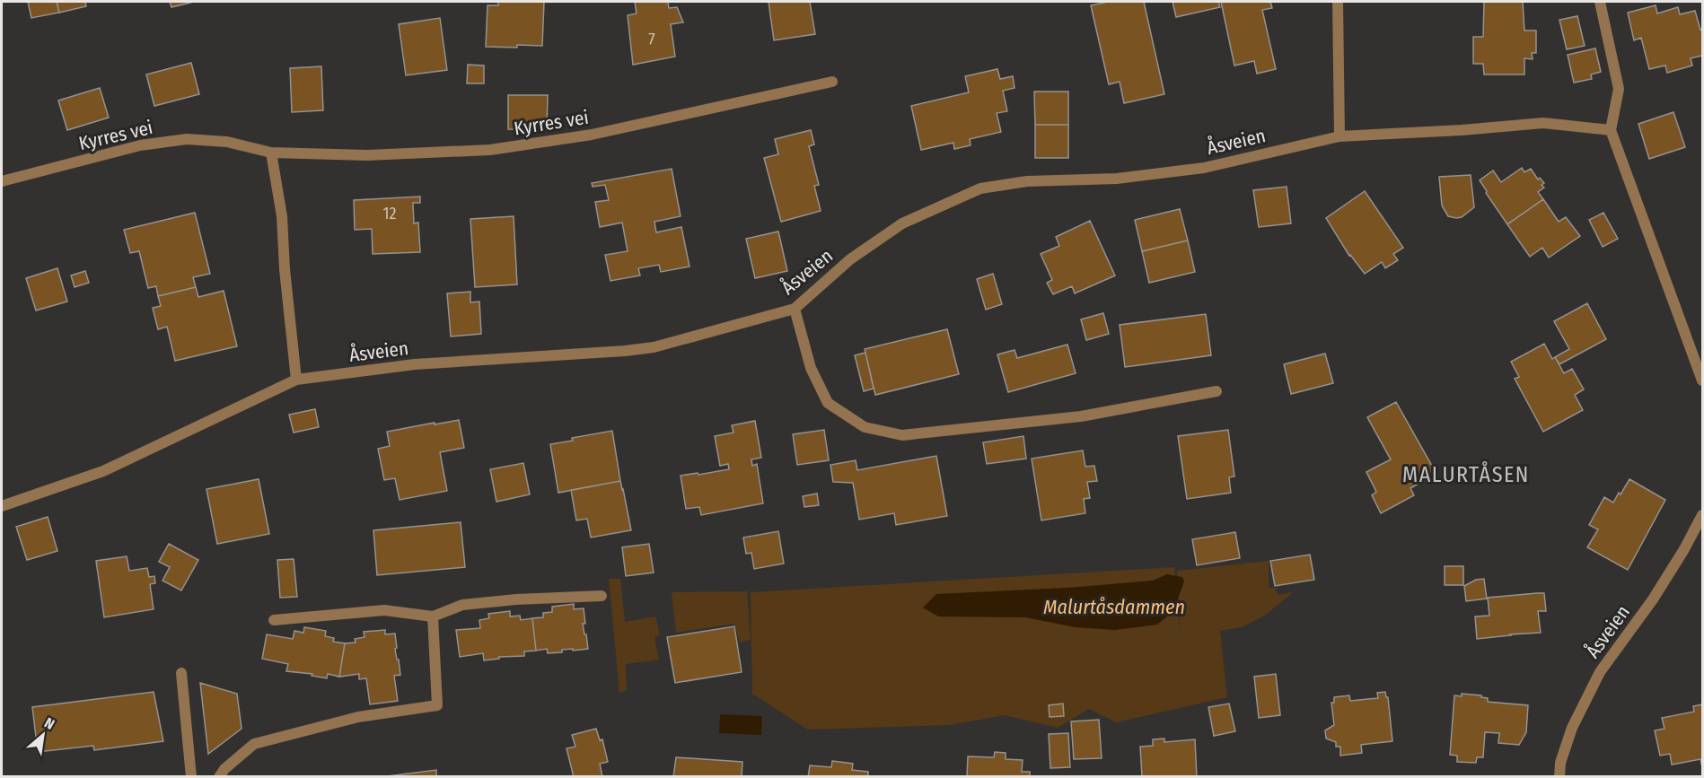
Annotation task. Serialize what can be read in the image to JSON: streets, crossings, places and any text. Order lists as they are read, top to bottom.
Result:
{
  "streets": {
    "street": ["Kyrres vei", "Åsveien"]
  },
  "districts": ["MALURTÅSEN"],
  "water": ["Malurtåsdammen"],
  "house_numbers": ["7", "12"],
  "north": "top right"
}
